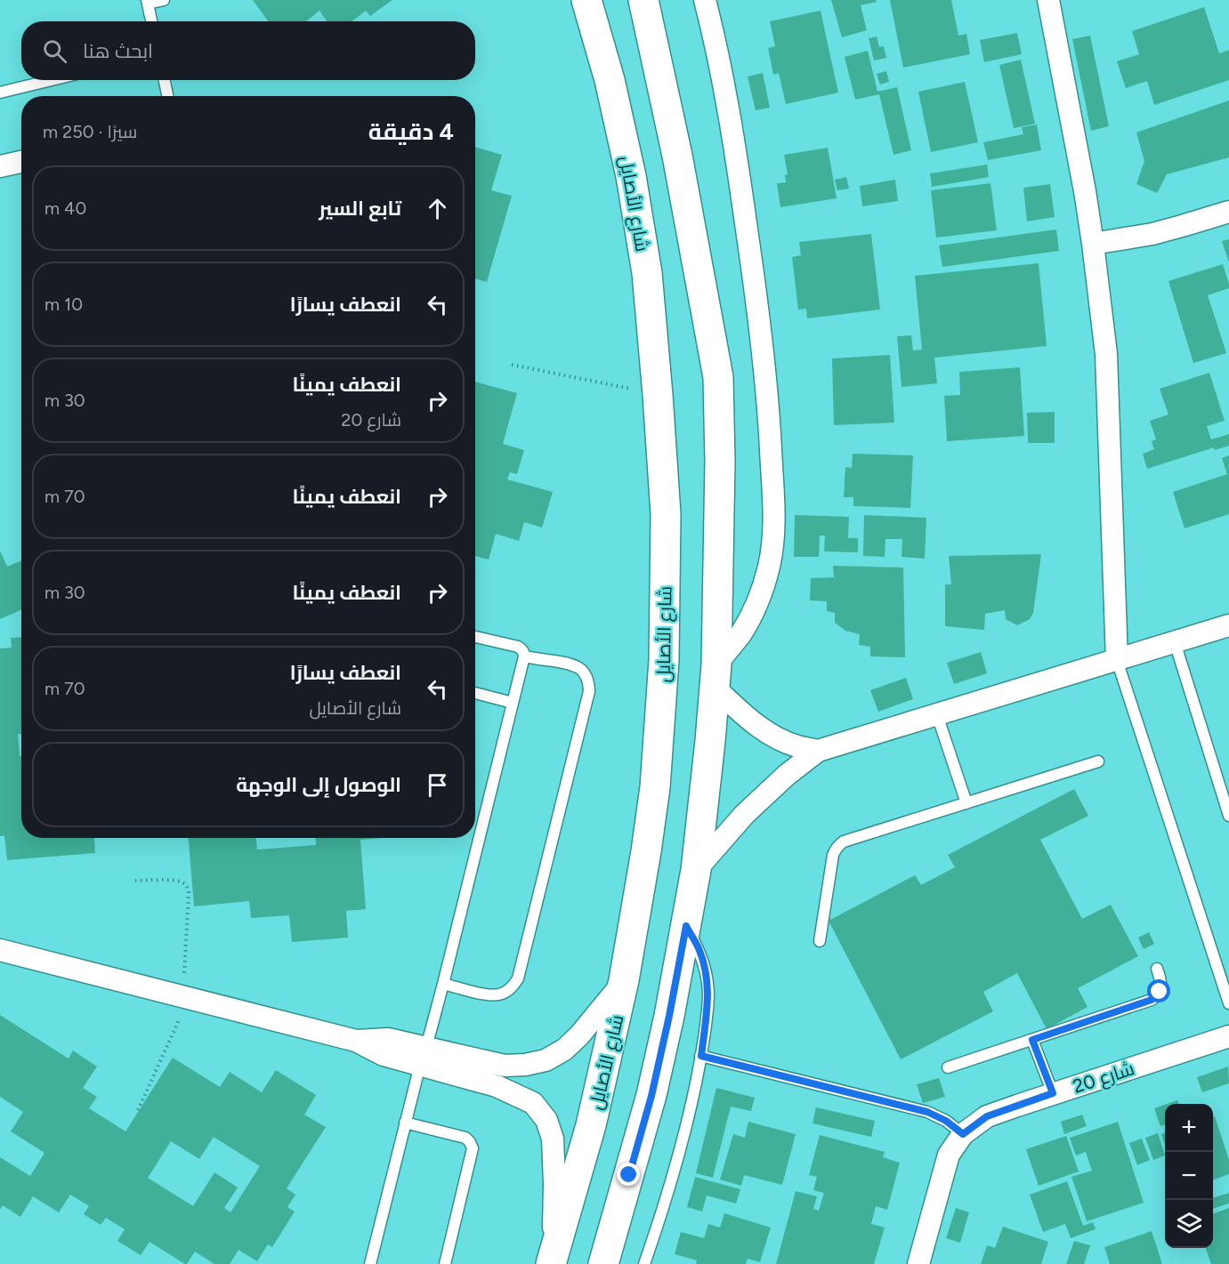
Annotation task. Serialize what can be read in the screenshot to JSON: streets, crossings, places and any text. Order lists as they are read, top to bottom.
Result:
{
  "streets": {
    "main road": ["شارع الأصايل"],
    "street": ["شارع 20"]
  },
  "page": {
    "search": "ابحث هنا",
    "heading": ["4 دقيقة", "سيرًا · 250 m"],
    "list": [
      ["تابع السير", "40 m"],
      ["انعطف يسارًا", "10 m"],
      ["انعطف يمينًا", "شارع 20", "30 m"],
      ["انعطف يمينًا", "70 m"],
      ["انعطف يمينًا", "30 m"],
      ["انعطف يسارًا", "شارع الأصايل", "70 m"],
      "الوصول إلى الوجهة"
    ],
    "map_buttons": ["+", "−"]
  }
}
